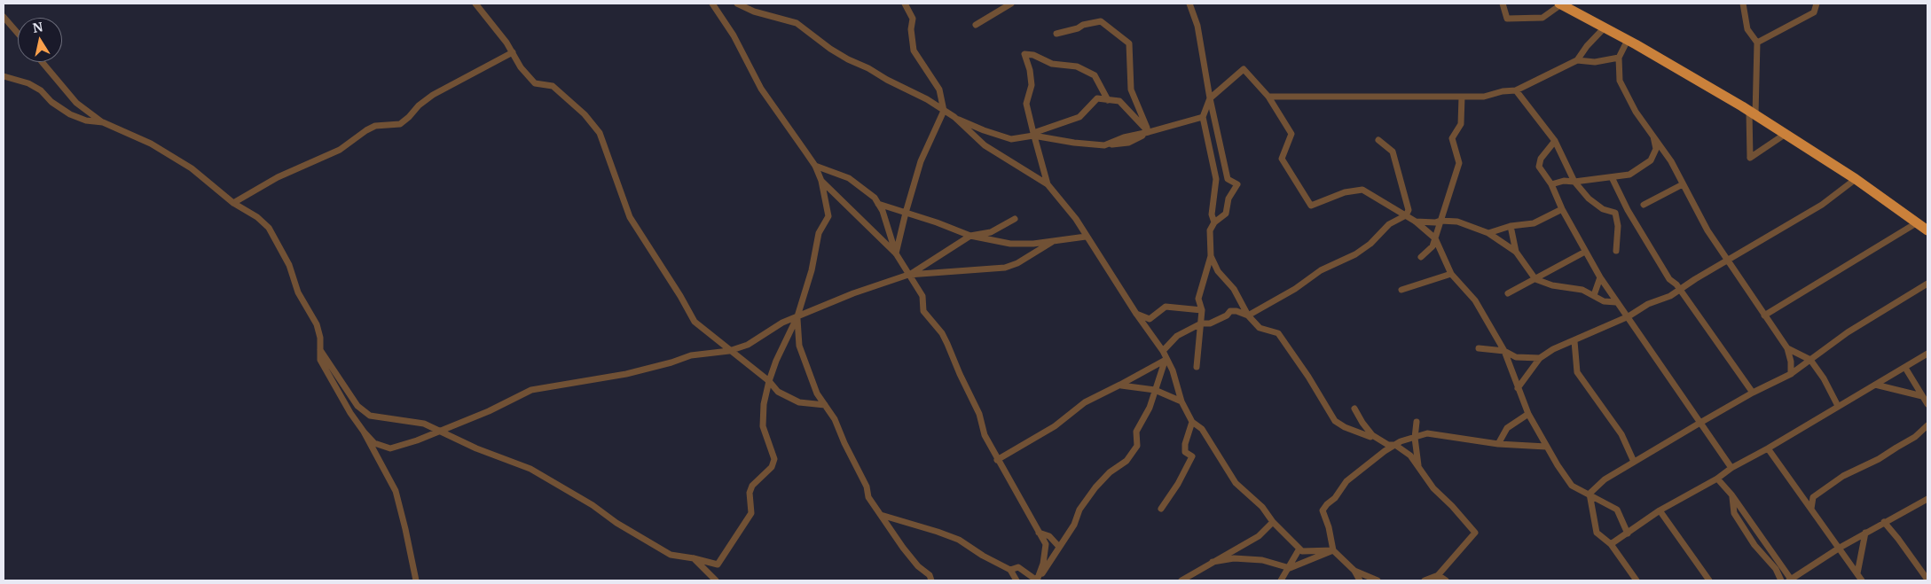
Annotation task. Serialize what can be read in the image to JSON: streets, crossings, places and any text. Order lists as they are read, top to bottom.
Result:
{
  "north": "top"
}
